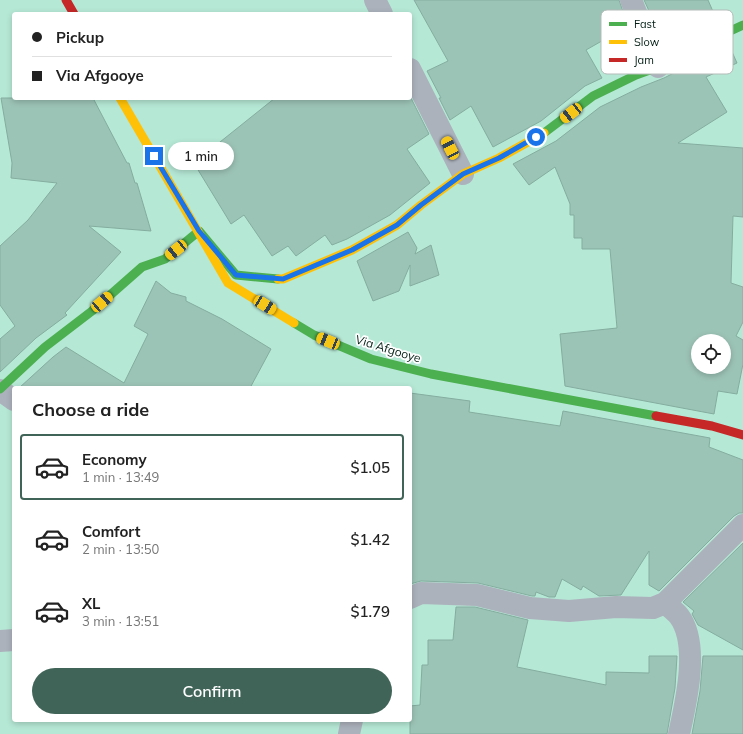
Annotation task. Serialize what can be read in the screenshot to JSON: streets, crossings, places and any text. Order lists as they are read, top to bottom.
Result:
{
  "streets": {
    "street": ["Via Afgooye"]
  },
  "legend": ["Fast", "Slow", "Jam"],
  "page": {
    "banner": ["Pickup", "Via Afgooye"],
    "bubble": "1 min",
    "heading": "Choose a ride",
    "list": [
      {
        "name": "Economy",
        "note": "1 min · 13:49",
        "value": "$1.05"
      },
      {
        "name": "Comfort",
        "note": "2 min · 13:50",
        "value": "$1.42"
      },
      {
        "name": "XL",
        "note": "3 min · 13:51",
        "value": "$1.79"
      }
    ],
    "buttons": "Confirm"
  }
}
